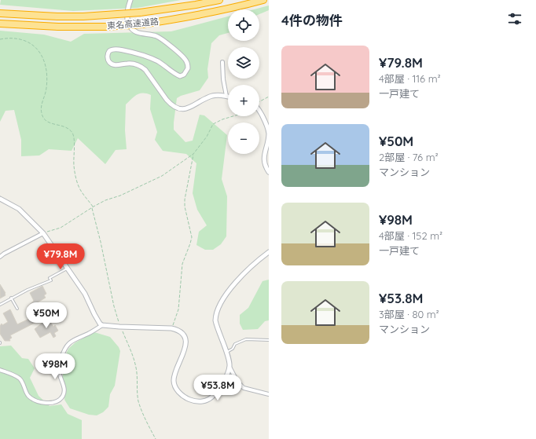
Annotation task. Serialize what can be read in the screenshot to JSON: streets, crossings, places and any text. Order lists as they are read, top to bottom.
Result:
{
  "streets": {
    "highway": ["東名高速道路"]
  },
  "page": {
    "heading": "4件の物件",
    "map_buttons": ["+", "−"],
    "list": [
      {
        "name": "¥79.8M",
        "note": "4部屋 · 116 m² · 一戸建て"
      },
      {
        "name": "¥50M",
        "note": "2部屋 · 76 m² · マンション"
      },
      {
        "name": "¥98M",
        "note": "4部屋 · 152 m² · 一戸建て"
      },
      {
        "name": "¥53.8M",
        "note": "3部屋 · 80 m² · マンション"
      }
    ],
    "price": [
      "¥79.8M",
      "¥50M",
      "¥98M",
      "¥53.8M"
    ]
  }
}
